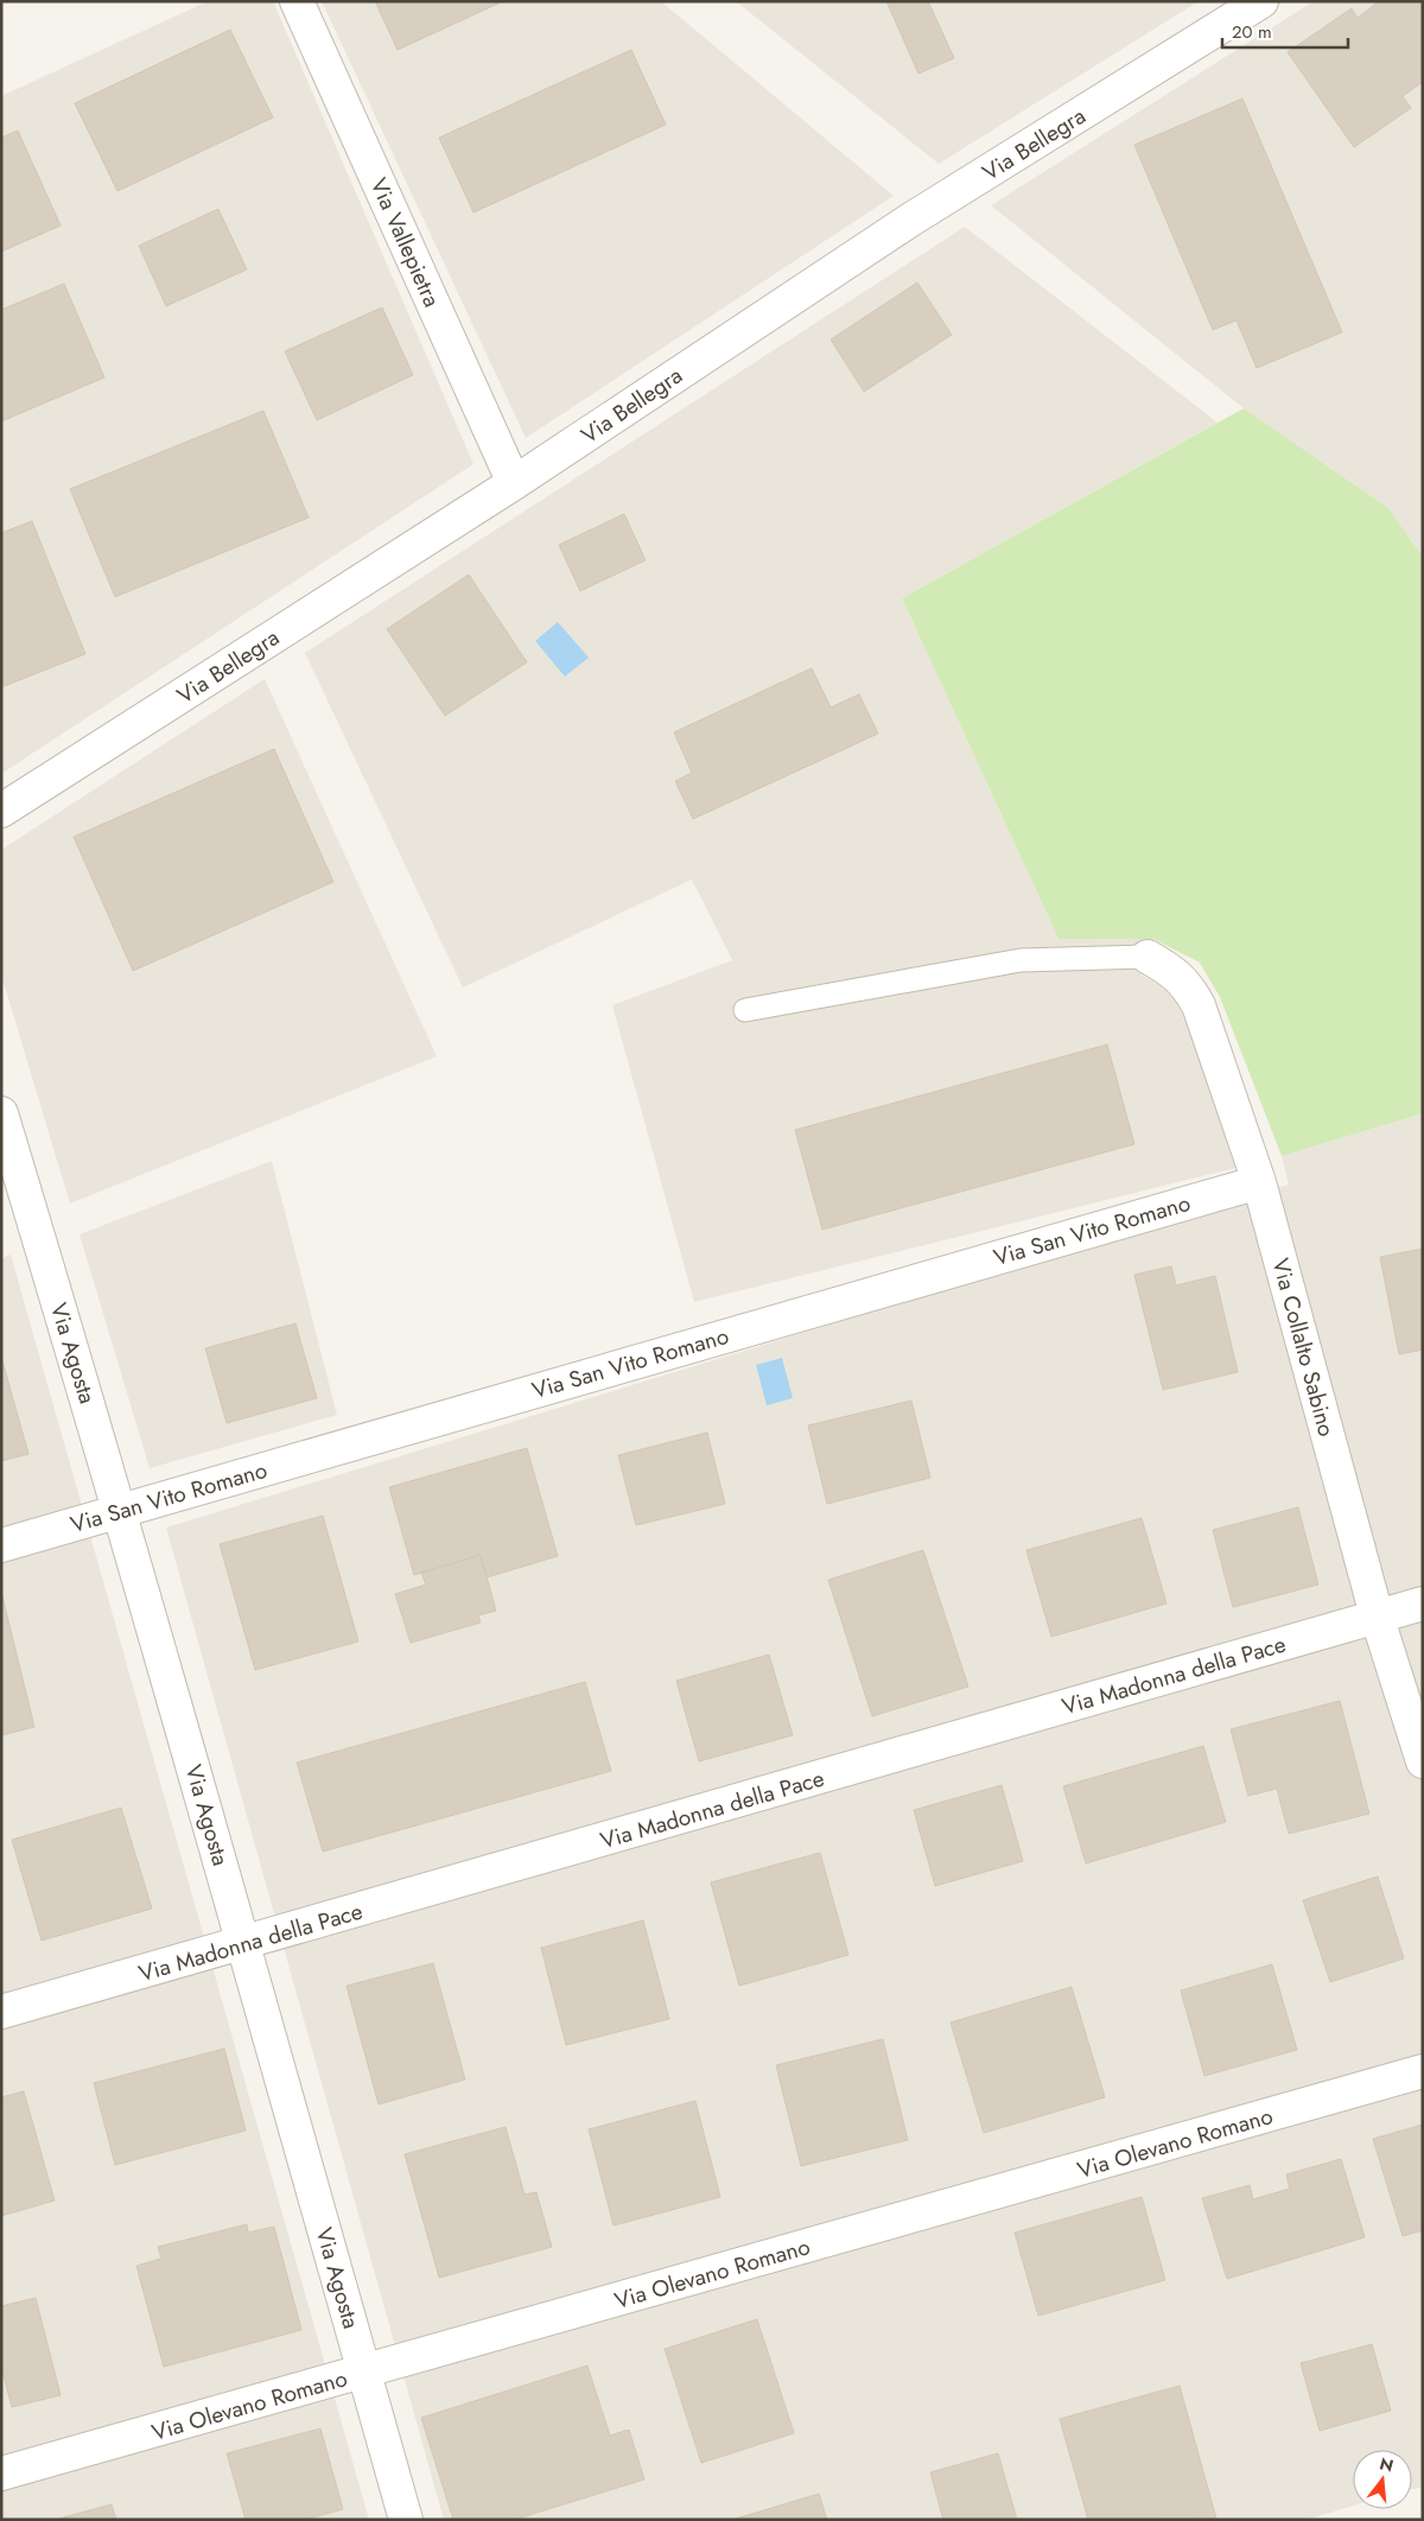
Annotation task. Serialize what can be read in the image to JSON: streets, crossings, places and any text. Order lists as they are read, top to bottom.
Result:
{
  "streets": {
    "street": [
      "Via Bellegra",
      "Via Vallepietra",
      "Via San Vito Romano",
      "Via Collalto Sabino",
      "Via Agosta",
      "Via Madonna della Pace",
      "Via Olevano Romano"
    ]
  },
  "crossings": [
    ["Via Bellegra", "Via Vallepietra"],
    ["Via San Vito Romano", "Via Collalto Sabino"],
    ["Via San Vito Romano", "Via Agosta"],
    ["Via Collalto Sabino", "Via Madonna della Pace"],
    ["Via Agosta", "Via Madonna della Pace"],
    ["Via Agosta", "Via Olevano Romano"]
  ],
  "scale_bar": "20 m",
  "north": "top"
}
